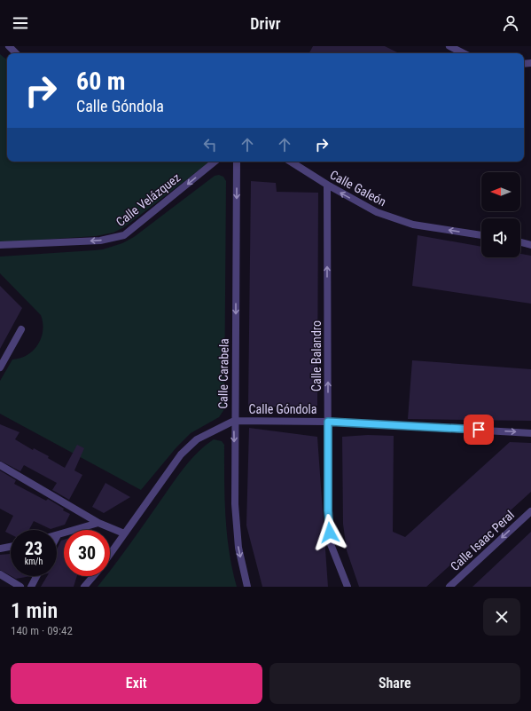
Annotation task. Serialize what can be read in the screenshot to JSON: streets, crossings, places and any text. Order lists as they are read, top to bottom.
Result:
{
  "streets": {
    "street": [
      "Calle Galeón",
      "Calle Velázquez",
      "Calle Balandro",
      "Calle Carabela",
      "Calle Góndola",
      "Calle Isaac Peral"
    ]
  },
  "crossings": [
    ["Calle Galeón", "Calle Balandro"],
    ["Calle Balandro", "Calle Góndola"],
    ["Calle Carabela", "Calle Góndola"]
  ],
  "one_way": [
    "Calle Galeón",
    "Calle Velázquez",
    "Calle Balandro",
    "Calle Carabela",
    "Calle Góndola",
    "Calle Isaac Peral"
  ],
  "north": "left",
  "page": {
    "header": "Drivr",
    "turn": ["60 m", "Calle Góndola"],
    "speed": "23 km/h",
    "limit": "30",
    "heading": ["1 min", "140 m · 09:42"],
    "buttons": ["Exit", "Share"]
  }
}
